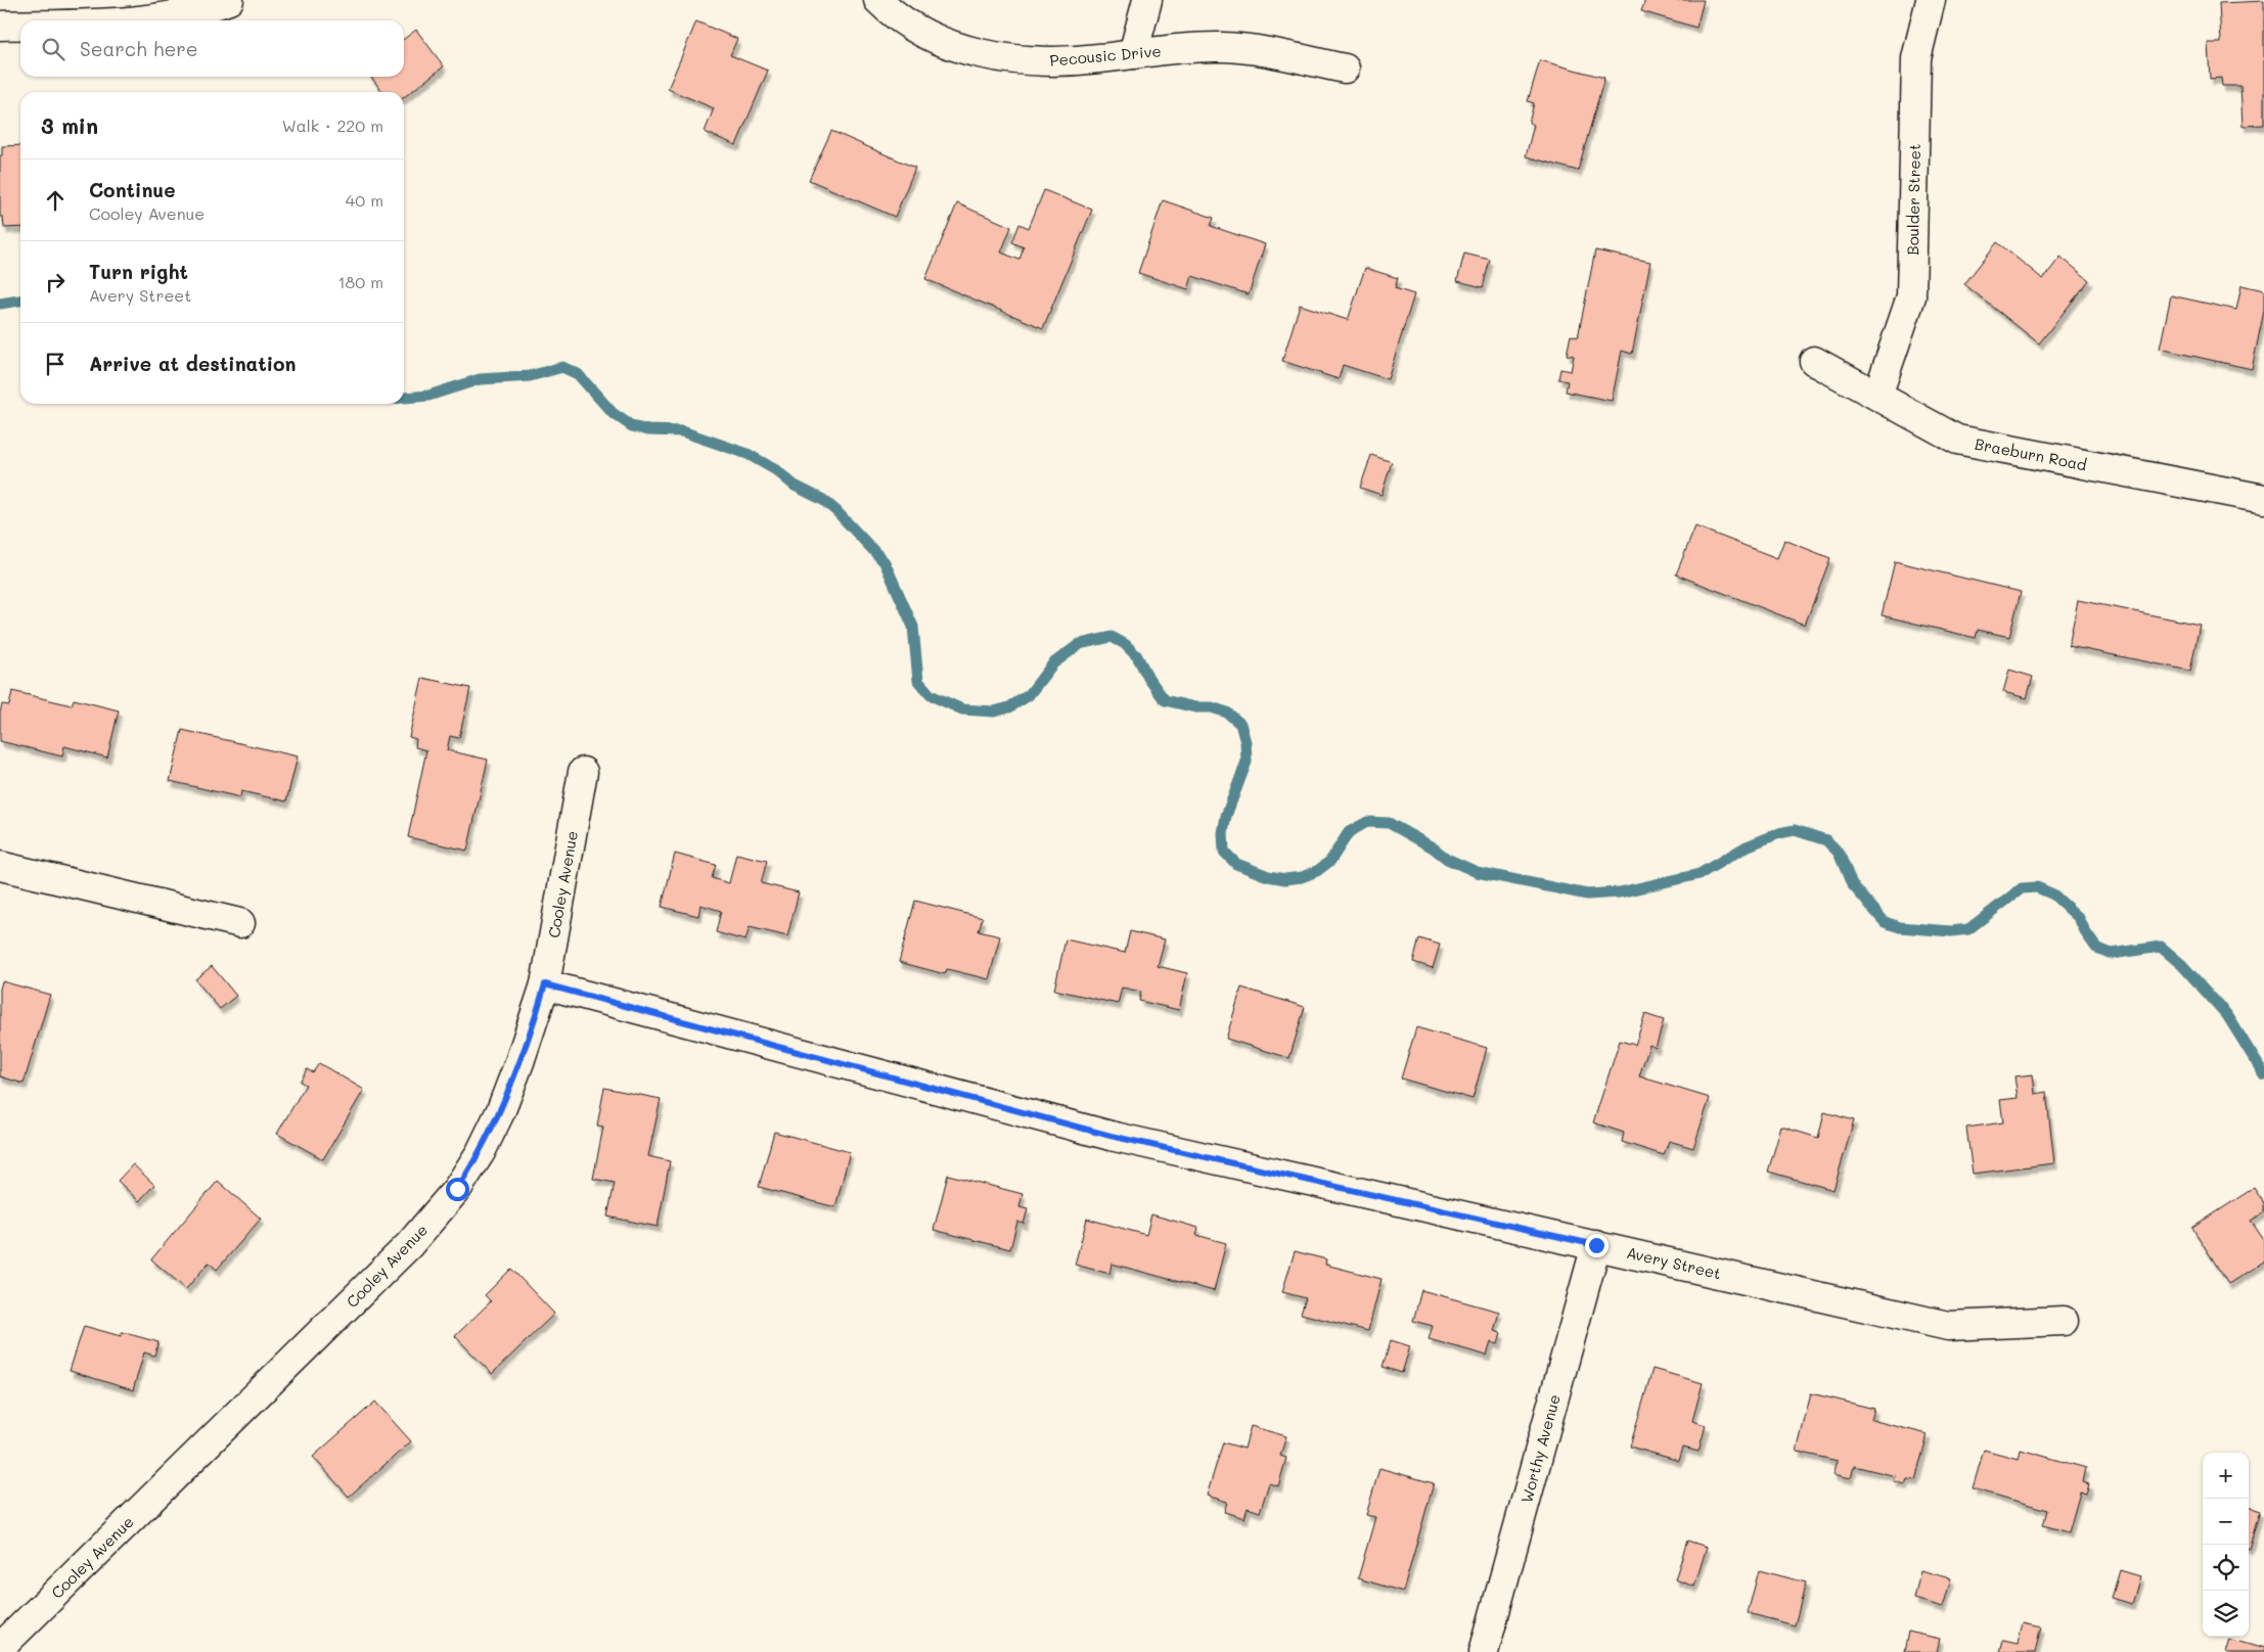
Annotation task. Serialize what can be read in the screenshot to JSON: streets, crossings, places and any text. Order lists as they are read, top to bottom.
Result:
{
  "streets": {
    "street": [
      "Pecousic Drive",
      "Boulder Street",
      "Braeburn Road",
      "Cooley Avenue",
      "Avery Street",
      "Worthy Avenue"
    ]
  },
  "crossings": [
    ["Boulder Street", "Braeburn Road"],
    ["Cooley Avenue", "Avery Street"],
    ["Avery Street", "Worthy Avenue"]
  ],
  "page": {
    "search": "Search here",
    "heading": ["3 min", "Walk · 220 m"],
    "list": [
      ["Continue", "Cooley Avenue", "40 m"],
      ["Turn right", "Avery Street", "180 m"],
      "Arrive at destination"
    ],
    "map_buttons": ["+", "−"]
  }
}
